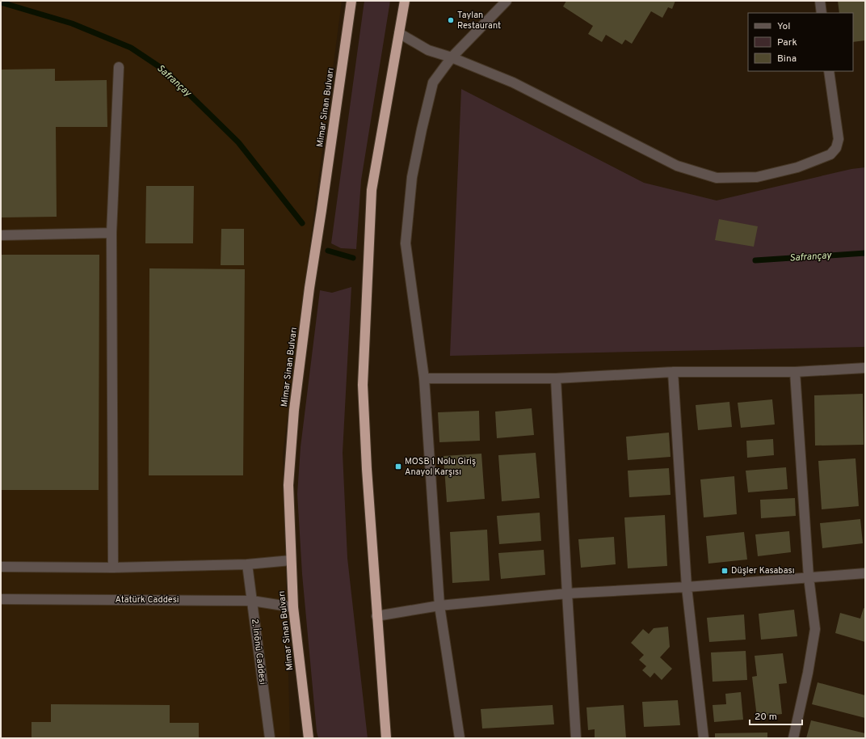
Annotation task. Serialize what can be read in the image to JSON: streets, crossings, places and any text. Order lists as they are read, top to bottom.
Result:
{
  "streets": {
    "highway": ["Mimar Sinan Bulvarı"],
    "street": ["Atatürk Caddesi", "2. İnönü Caddesi"]
  },
  "crossings": [
    ["Mimar Sinan Bulvarı", "Atatürk Caddesi"],
    ["Atatürk Caddesi", "2. İnönü Caddesi"]
  ],
  "water": ["Safrançay"],
  "places": {
    "other": ["Taylan Restaurant"],
    "transit": ["MOSB 1 Nolu Giriş Anayol Karşısı", "Düşler Kasabası"]
  },
  "legend": ["Yol", "Park", "Bina"],
  "scale_bar": "20 m"
}
